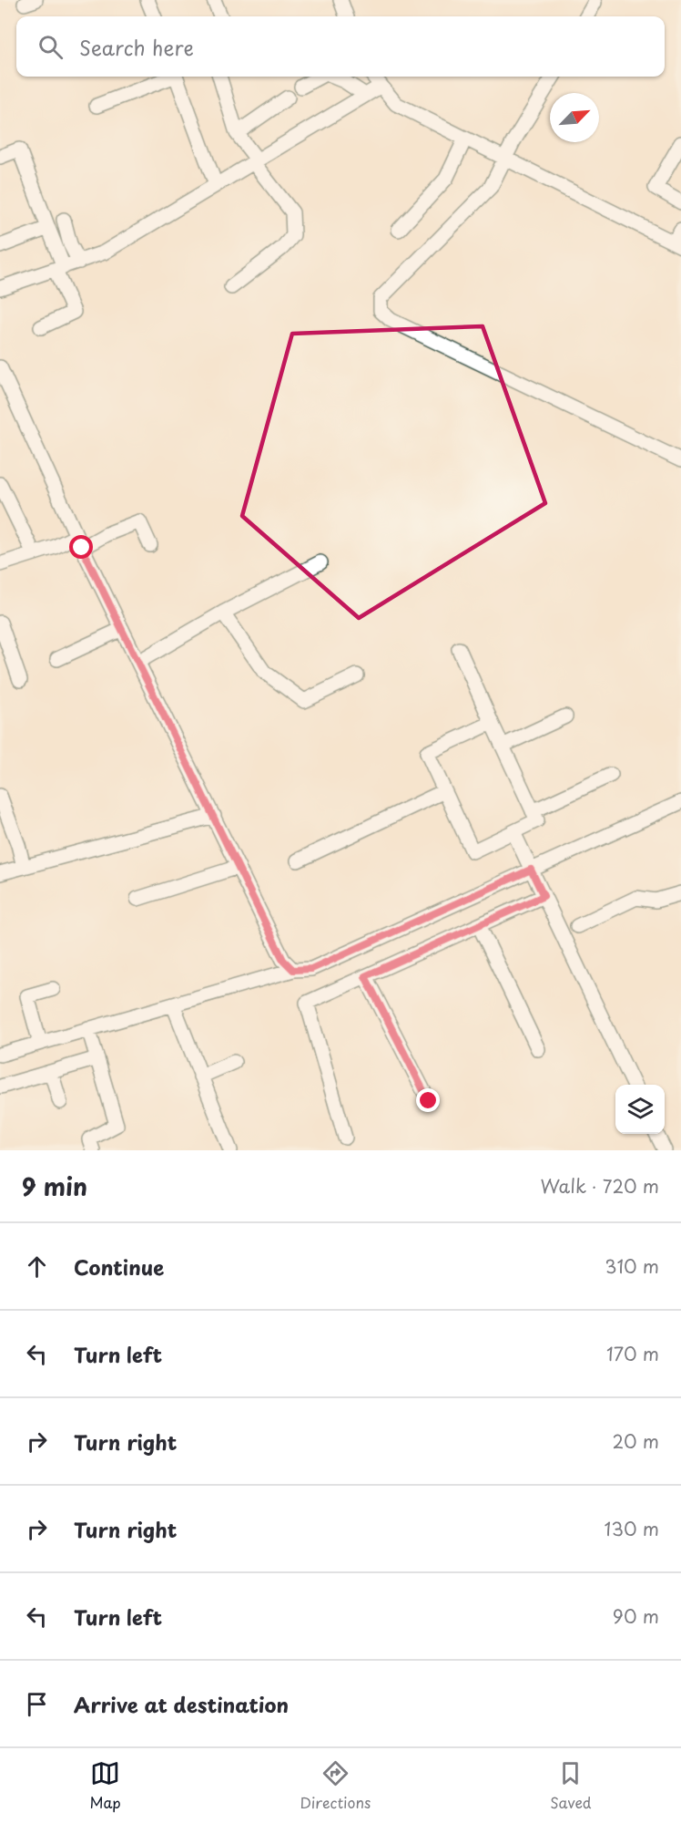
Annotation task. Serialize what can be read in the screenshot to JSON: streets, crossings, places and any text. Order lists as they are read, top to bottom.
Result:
{
  "north": "top right",
  "page": {
    "search": "Search here",
    "heading": ["9 min", "Walk · 720 m"],
    "list": [
      ["Continue", "310 m"],
      ["Turn left", "170 m"],
      ["Turn right", "20 m"],
      ["Turn right", "130 m"],
      ["Turn left", "90 m"],
      "Arrive at destination"
    ],
    "nav": ["Map", "Directions", "Saved"]
  }
}
